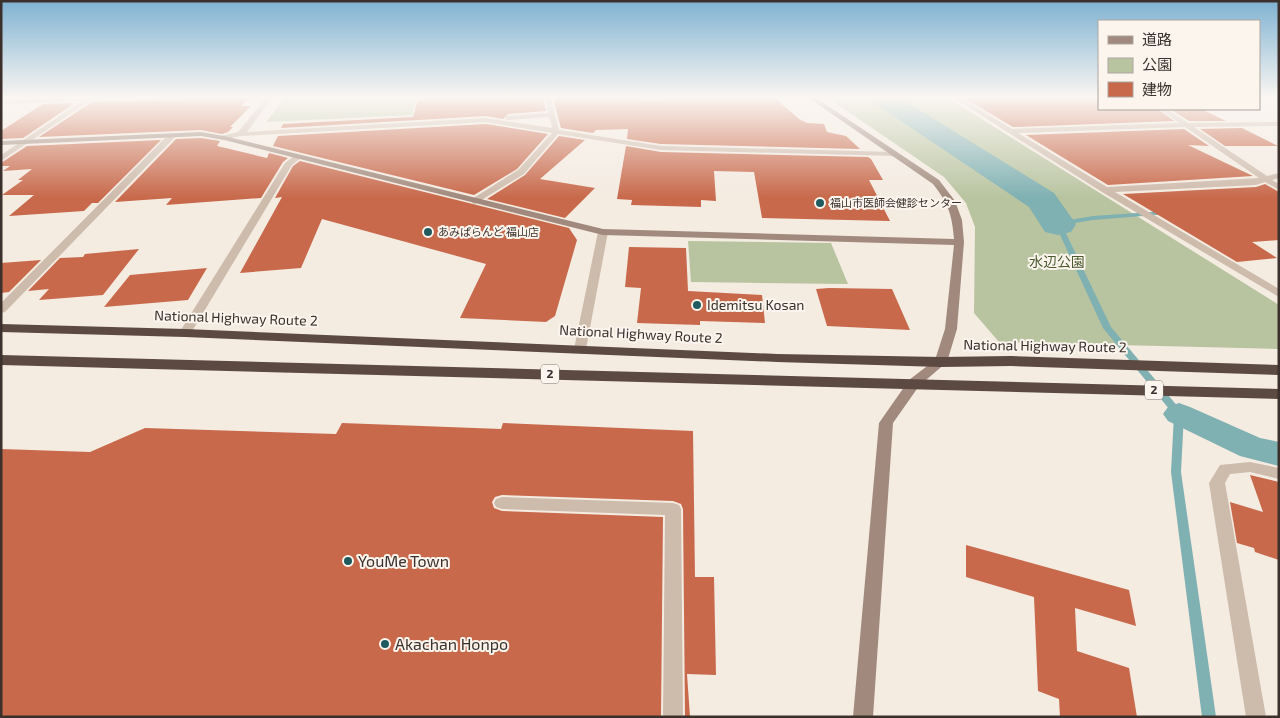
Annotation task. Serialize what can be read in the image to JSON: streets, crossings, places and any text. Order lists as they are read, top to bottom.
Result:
{
  "streets": {
    "highway": ["National Highway Route 2", "2"]
  },
  "parks": ["水辺公園"],
  "places": [
    "福山市医師会健診センター",
    "あみぱらんど 福山店",
    "Idemitsu Kosan",
    "YouMe Town",
    "Akachan Honpo"
  ],
  "legend": ["道路", "公園", "建物"]
}
